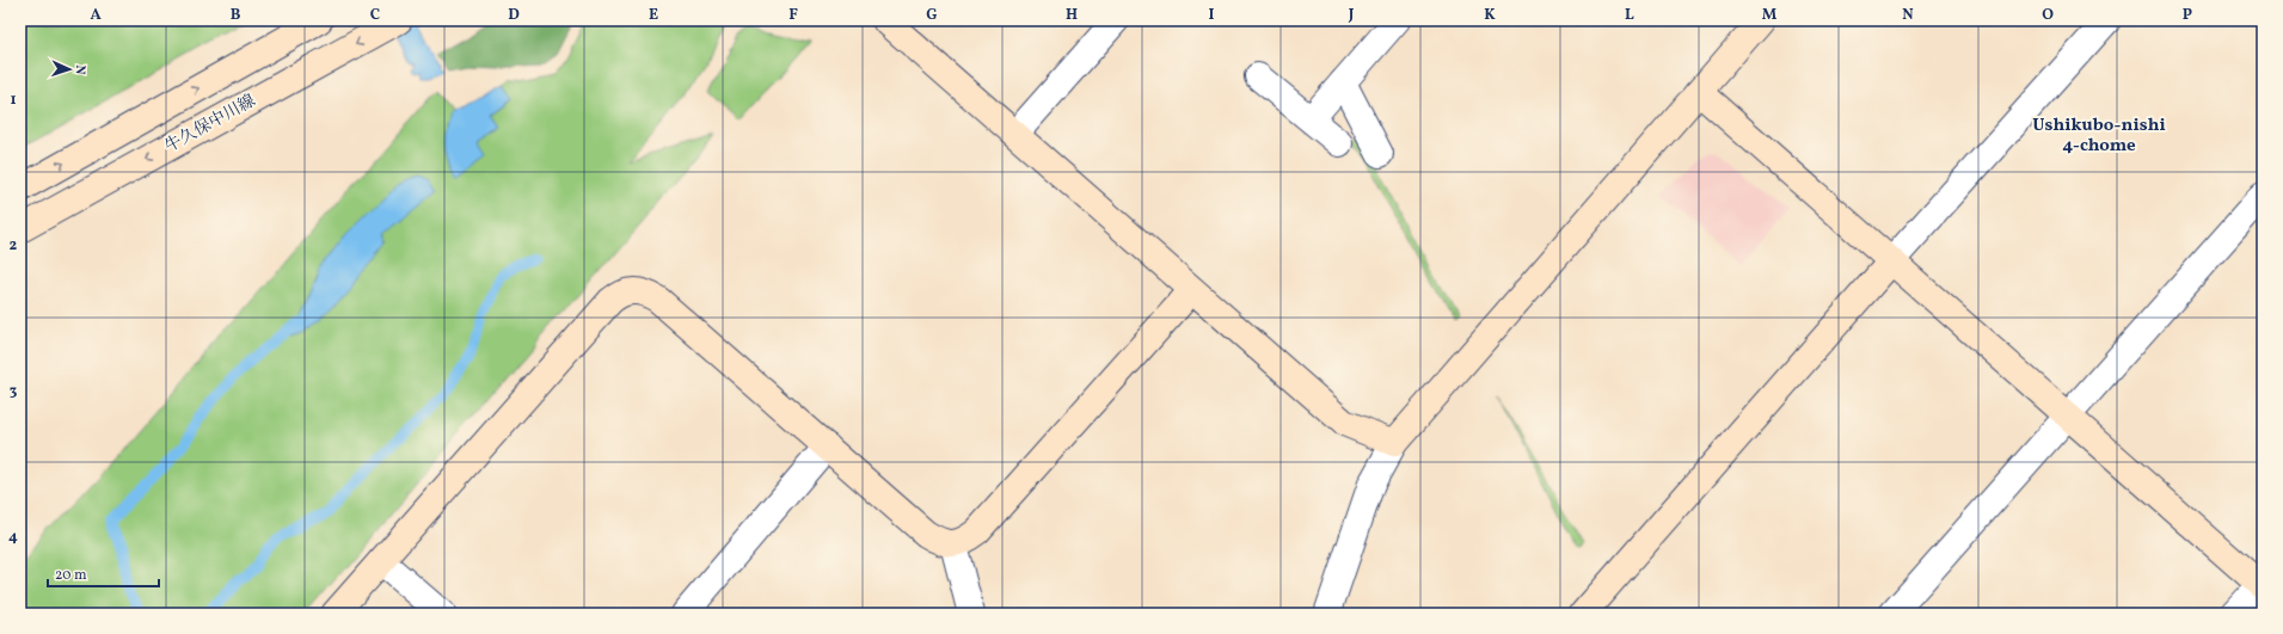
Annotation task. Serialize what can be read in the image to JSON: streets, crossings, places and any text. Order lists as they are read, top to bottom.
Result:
{
  "streets": {
    "street": ["牛久保中川線"]
  },
  "districts": ["Ushikubo-nishi 4-chome"],
  "scale_bar": "20 m",
  "north": "right",
  "grid": {
    "columns": [
      "A",
      "B",
      "C",
      "D",
      "E",
      "F",
      "G",
      "H",
      "I",
      "J",
      "K",
      "L",
      "M",
      "N",
      "O",
      "P"
    ],
    "rows": [
      "1",
      "2",
      "3",
      "4"
    ]
  }
}
